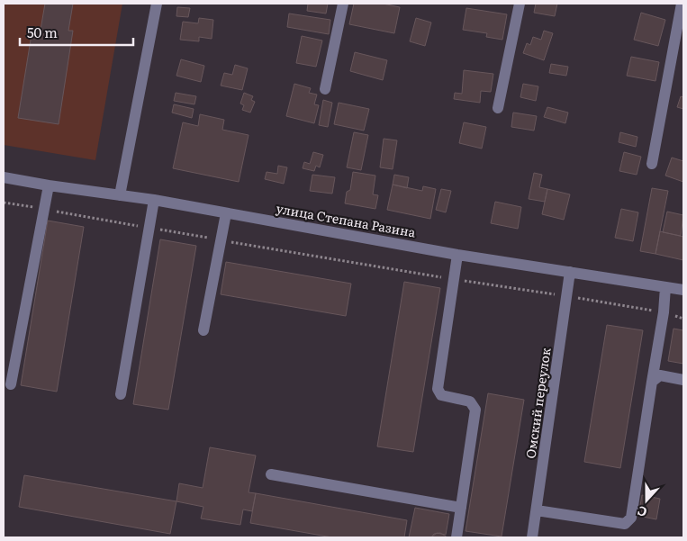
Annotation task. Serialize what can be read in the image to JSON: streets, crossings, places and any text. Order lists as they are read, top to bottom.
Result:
{
  "streets": {
    "street": ["улица Степана Разина", "Омский переулок"]
  },
  "crossings": [
    ["улица Степана Разина", "Омский переулок"]
  ],
  "scale_bar": "50 m",
  "north": "bottom"
}
